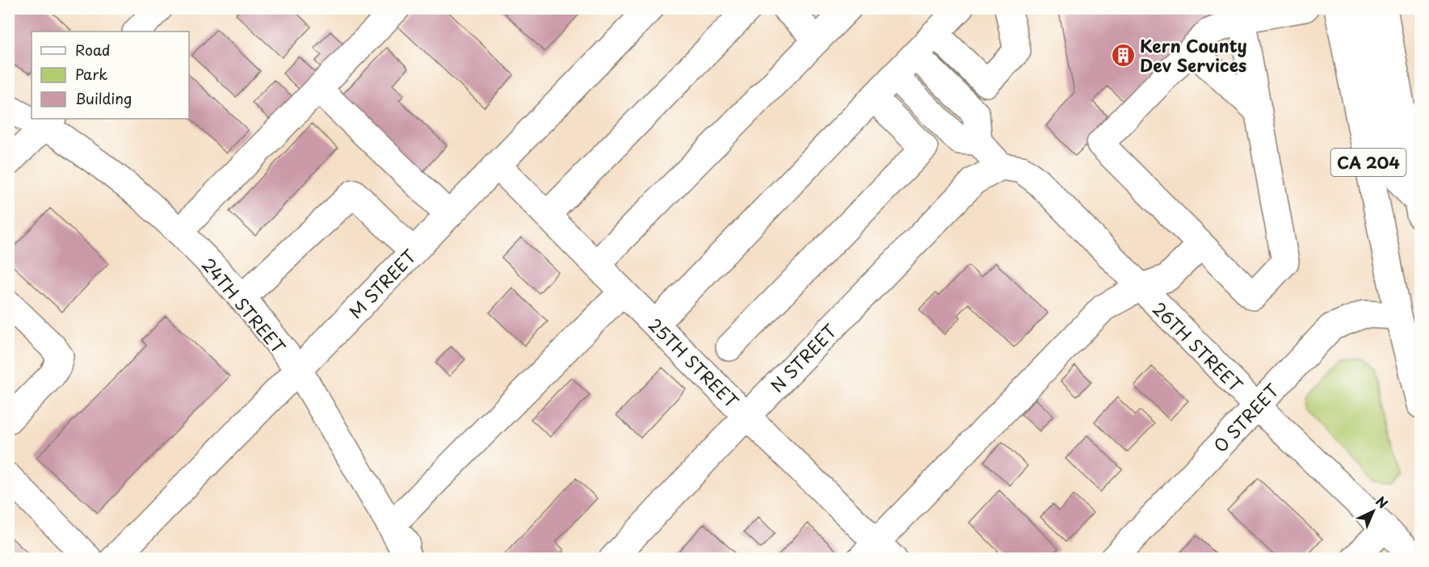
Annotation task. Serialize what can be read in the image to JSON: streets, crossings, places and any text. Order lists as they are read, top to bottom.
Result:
{
  "streets": {
    "main road": [
      "CA 204",
      "M STREET",
      "24TH STREET",
      "26TH STREET",
      "N STREET",
      "25TH STREET",
      "O STREET"
    ]
  },
  "crossings": [
    ["CA 204", "O STREET"],
    ["M STREET", "24TH STREET"],
    ["M STREET", "25TH STREET"],
    ["26TH STREET", "N STREET"],
    ["26TH STREET", "O STREET"],
    ["N STREET", "25TH STREET"]
  ],
  "places": {
    "building": ["Kern County Dev Services"]
  },
  "legend": ["Road", "Park", "Building"],
  "north": "top right"
}
